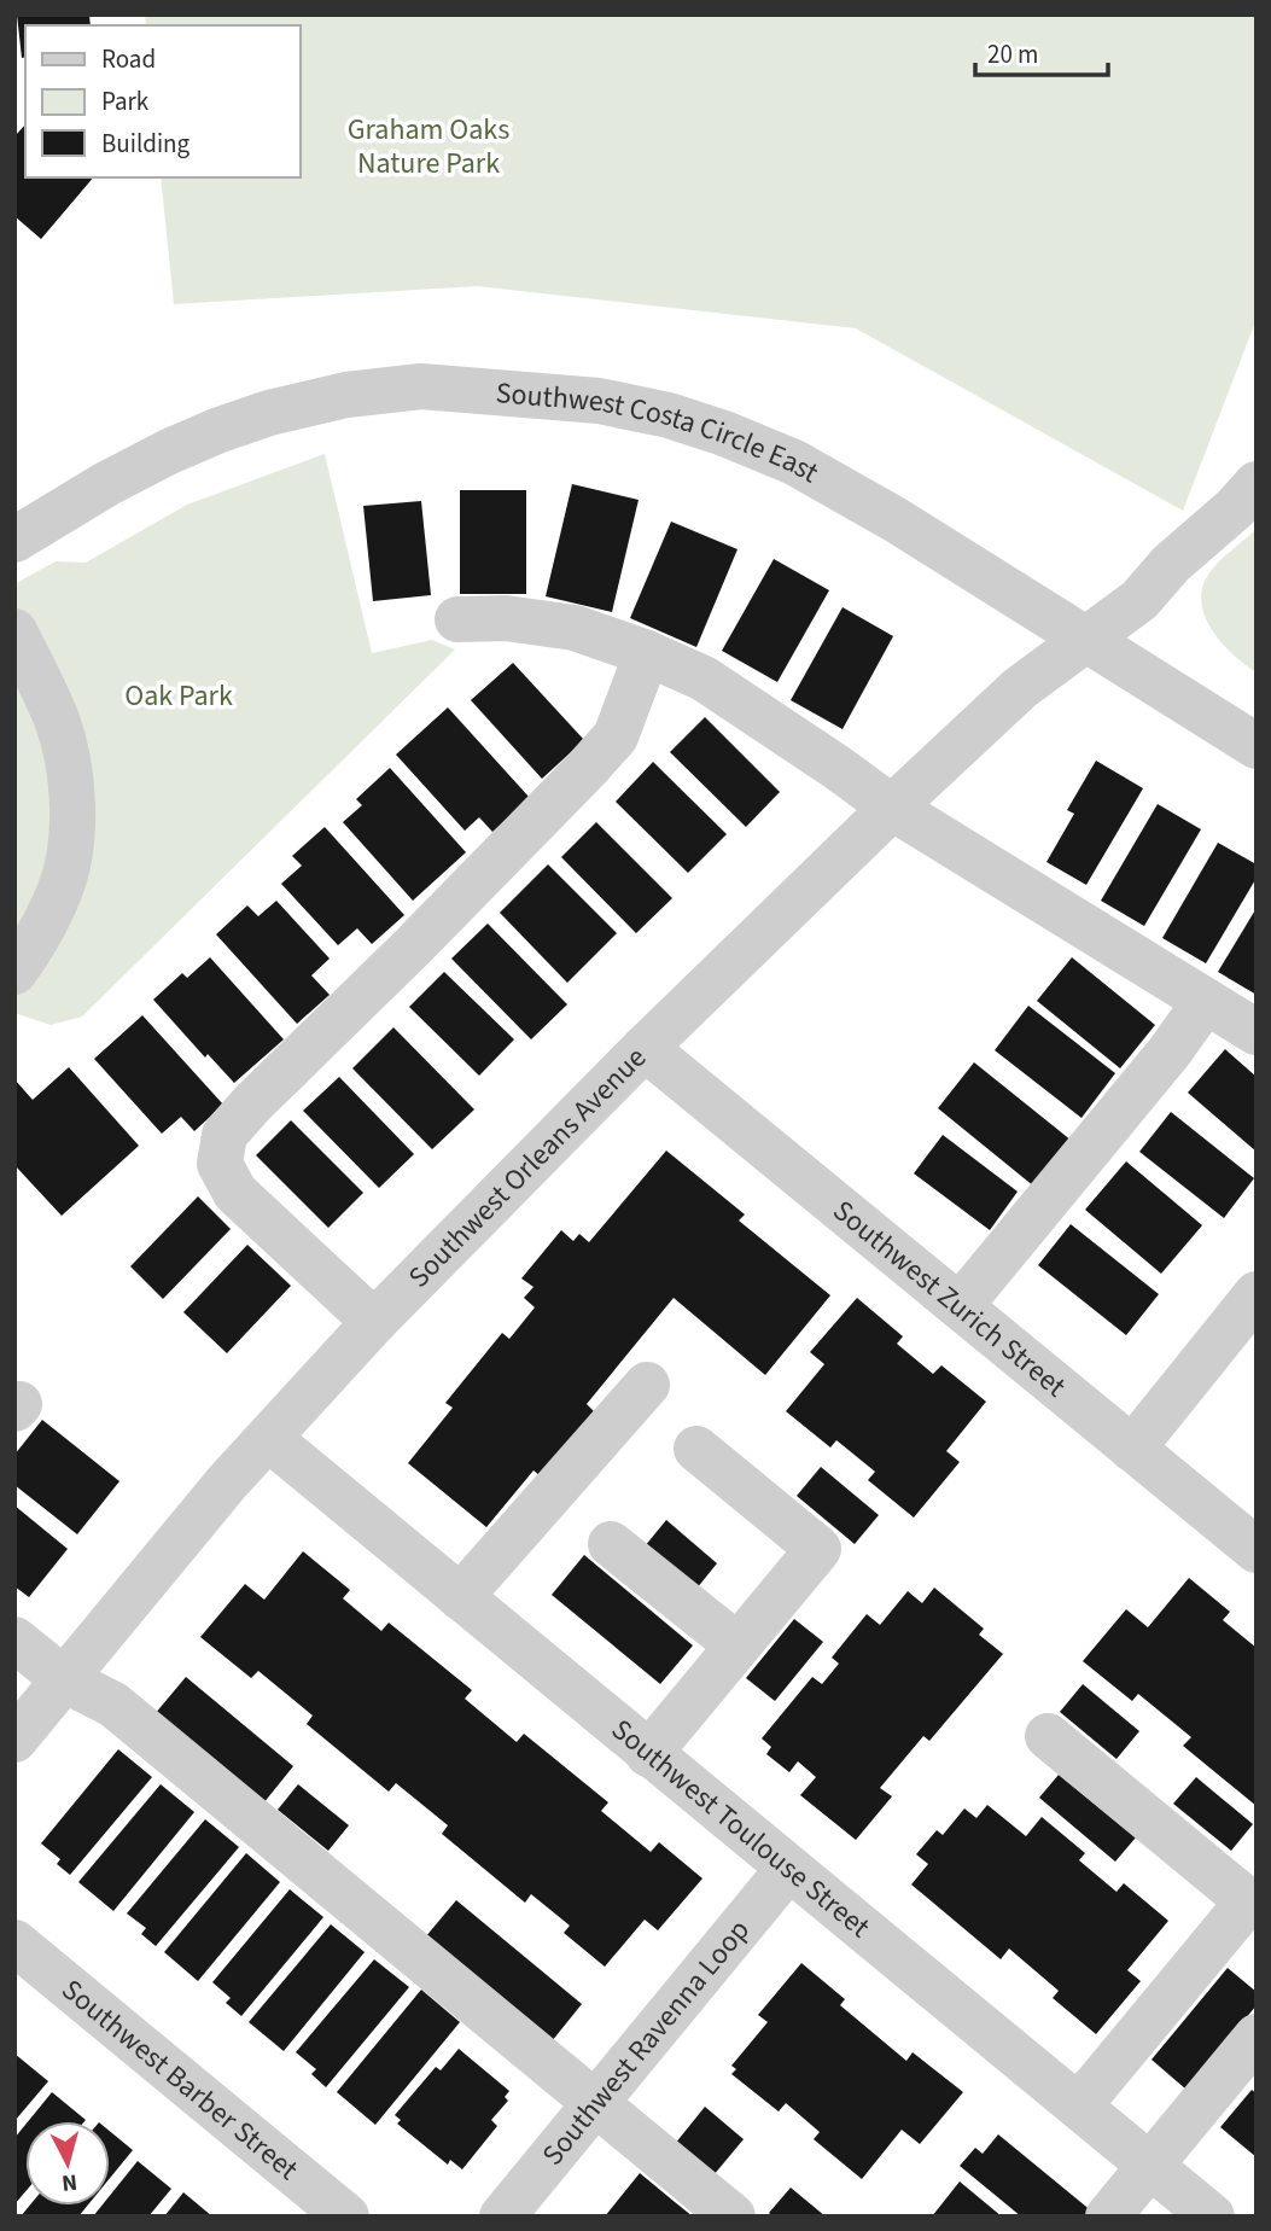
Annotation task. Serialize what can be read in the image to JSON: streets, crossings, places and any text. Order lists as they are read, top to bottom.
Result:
{
  "streets": {
    "street": [
      "Southwest Costa Circle East",
      "Southwest Orleans Avenue",
      "Southwest Zurich Street",
      "Southwest Toulouse Street",
      "Southwest Ravenna Loop",
      "Southwest Barber Street"
    ]
  },
  "crossings": [
    ["Southwest Costa Circle East", "Southwest Orleans Avenue"],
    ["Southwest Orleans Avenue", "Southwest Zurich Street"],
    ["Southwest Orleans Avenue", "Southwest Toulouse Street"],
    ["Southwest Toulouse Street", "Southwest Ravenna Loop"]
  ],
  "parks": ["Graham Oaks Nature Park", "Oak Park"],
  "legend": ["Road", "Park", "Building"],
  "scale_bar": "20 m",
  "north": "bottom"
}
